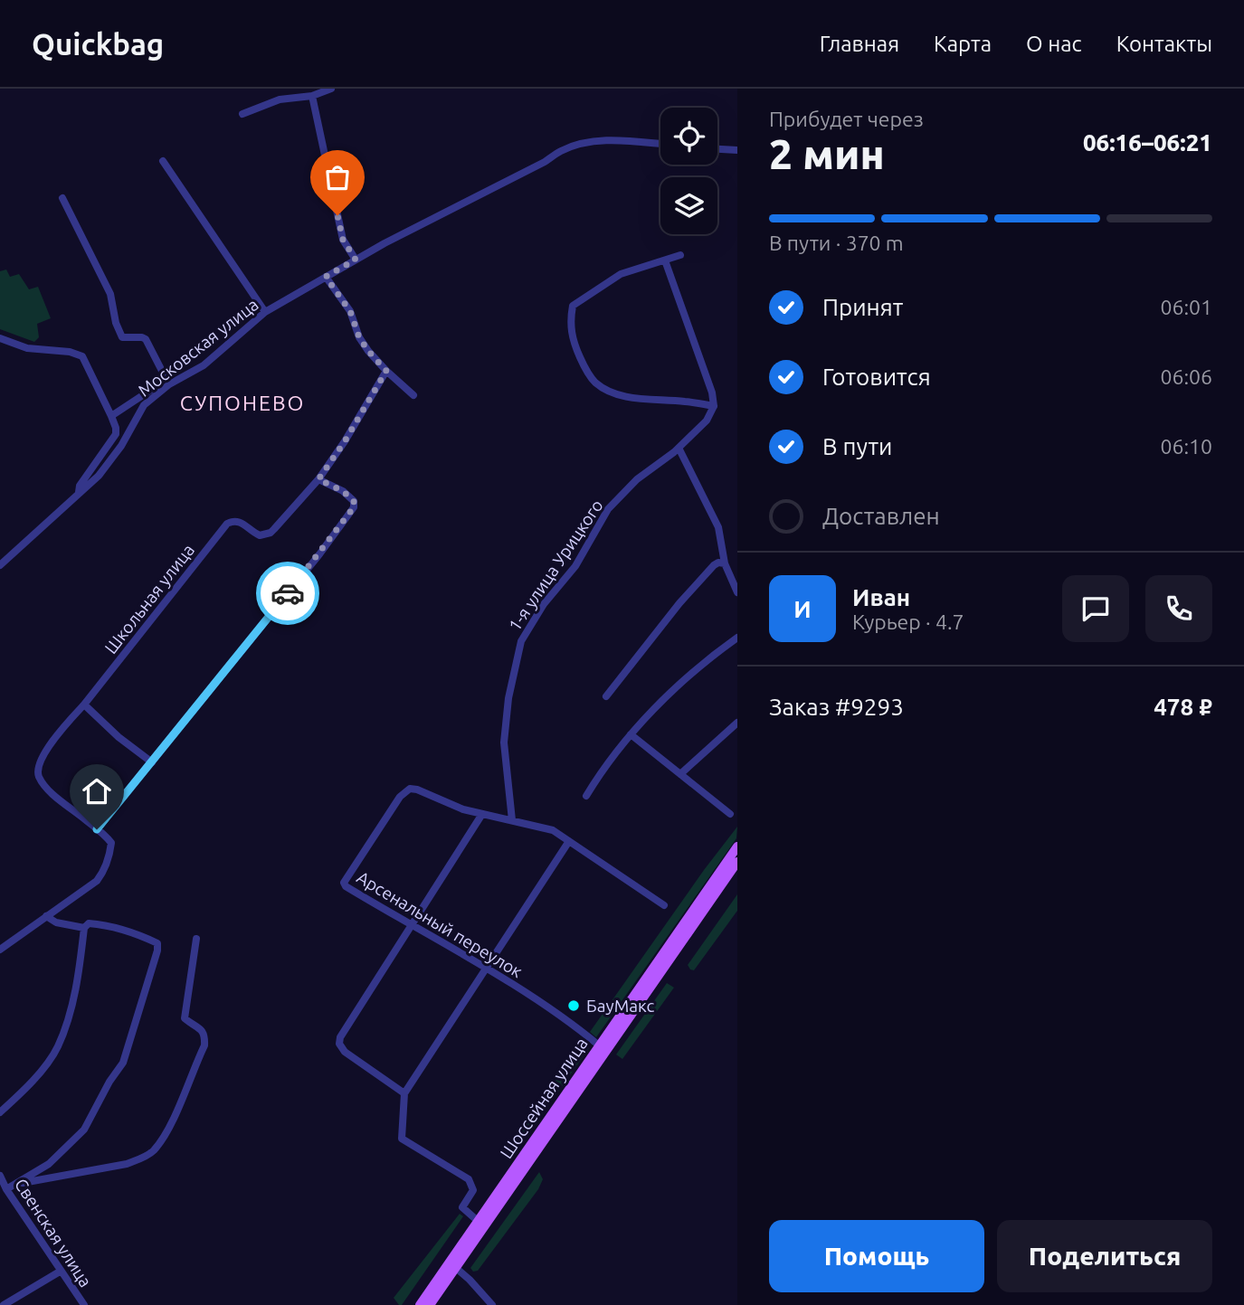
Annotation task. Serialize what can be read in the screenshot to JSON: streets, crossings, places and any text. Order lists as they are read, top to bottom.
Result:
{
  "streets": {
    "main road": ["Шоссейная улица"],
    "street": [
      "Московская улица",
      "1-я улица Урицкого",
      "Школьная улица",
      "Арсенальный переулок",
      "Свенская улица"
    ]
  },
  "crossings": [
    ["1-я улица Урицкого", "Арсенальный переулок"],
    ["Арсенальный переулок", "Шоссейная улица"]
  ],
  "districts": ["СУПОНЕВО"],
  "places": ["БауМакс"],
  "page": {
    "header": "Quickbag",
    "nav": [
      "Главная",
      "Карта",
      "О нас",
      "Контакты"
    ],
    "heading": ["2 мин", "Прибудет через", "06:16–06:21"],
    "panel": [
      "Иван",
      "Курьер · 4.7",
      "Заказ #9293",
      "478 ₽"
    ],
    "bar": "В пути · 370 m",
    "list": [
      ["Принят", "06:01"],
      ["Готовится", "06:06"],
      ["В пути", "06:10"],
      "Доставлен"
    ],
    "round": "И",
    "buttons": ["Помощь", "Поделиться"]
  }
}
